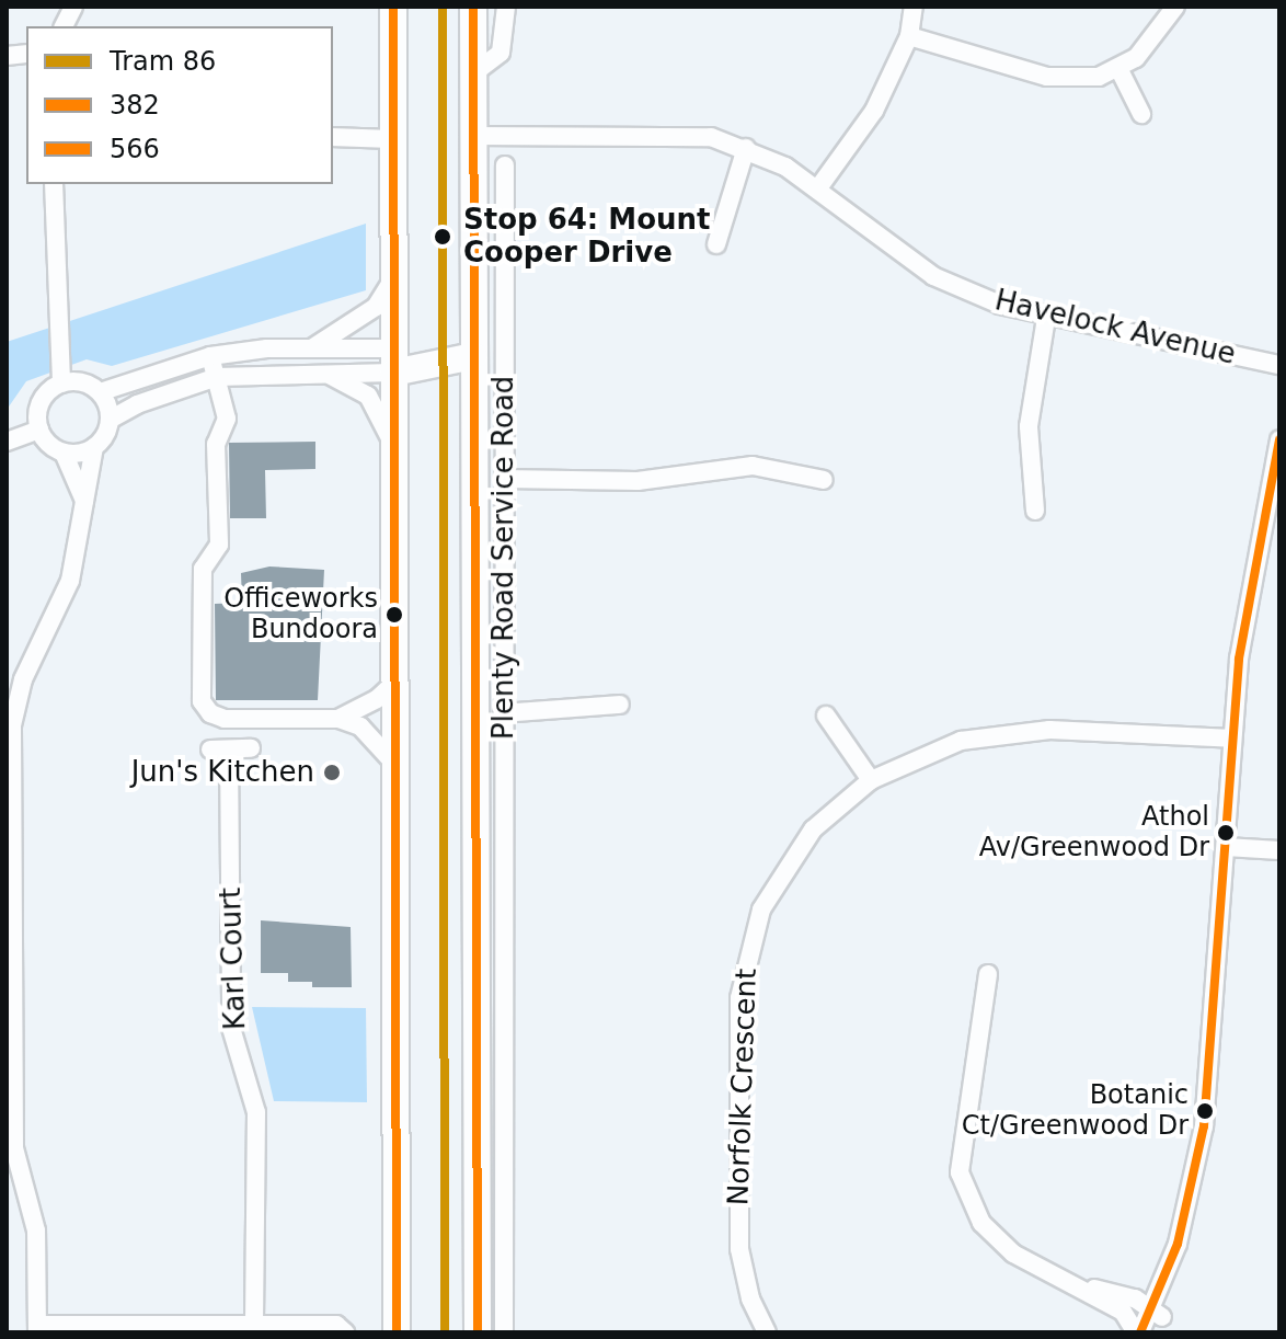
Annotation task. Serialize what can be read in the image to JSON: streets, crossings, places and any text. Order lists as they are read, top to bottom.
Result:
{
  "streets": {
    "street": [
      "Havelock Avenue",
      "Plenty Road Service Road",
      "Karl Court",
      "Norfolk Crescent"
    ]
  },
  "places": [
    "Stop 64: Mount Cooper Drive",
    "Officeworks Bundoora",
    "Jun's Kitchen",
    "Athol Av/Greenwood Dr",
    "Botanic Ct/Greenwood Dr"
  ],
  "lines": ["tram line 86", "transit line 382", "transit line 566"],
  "legend": ["Tram 86", "382", "566"]
}
